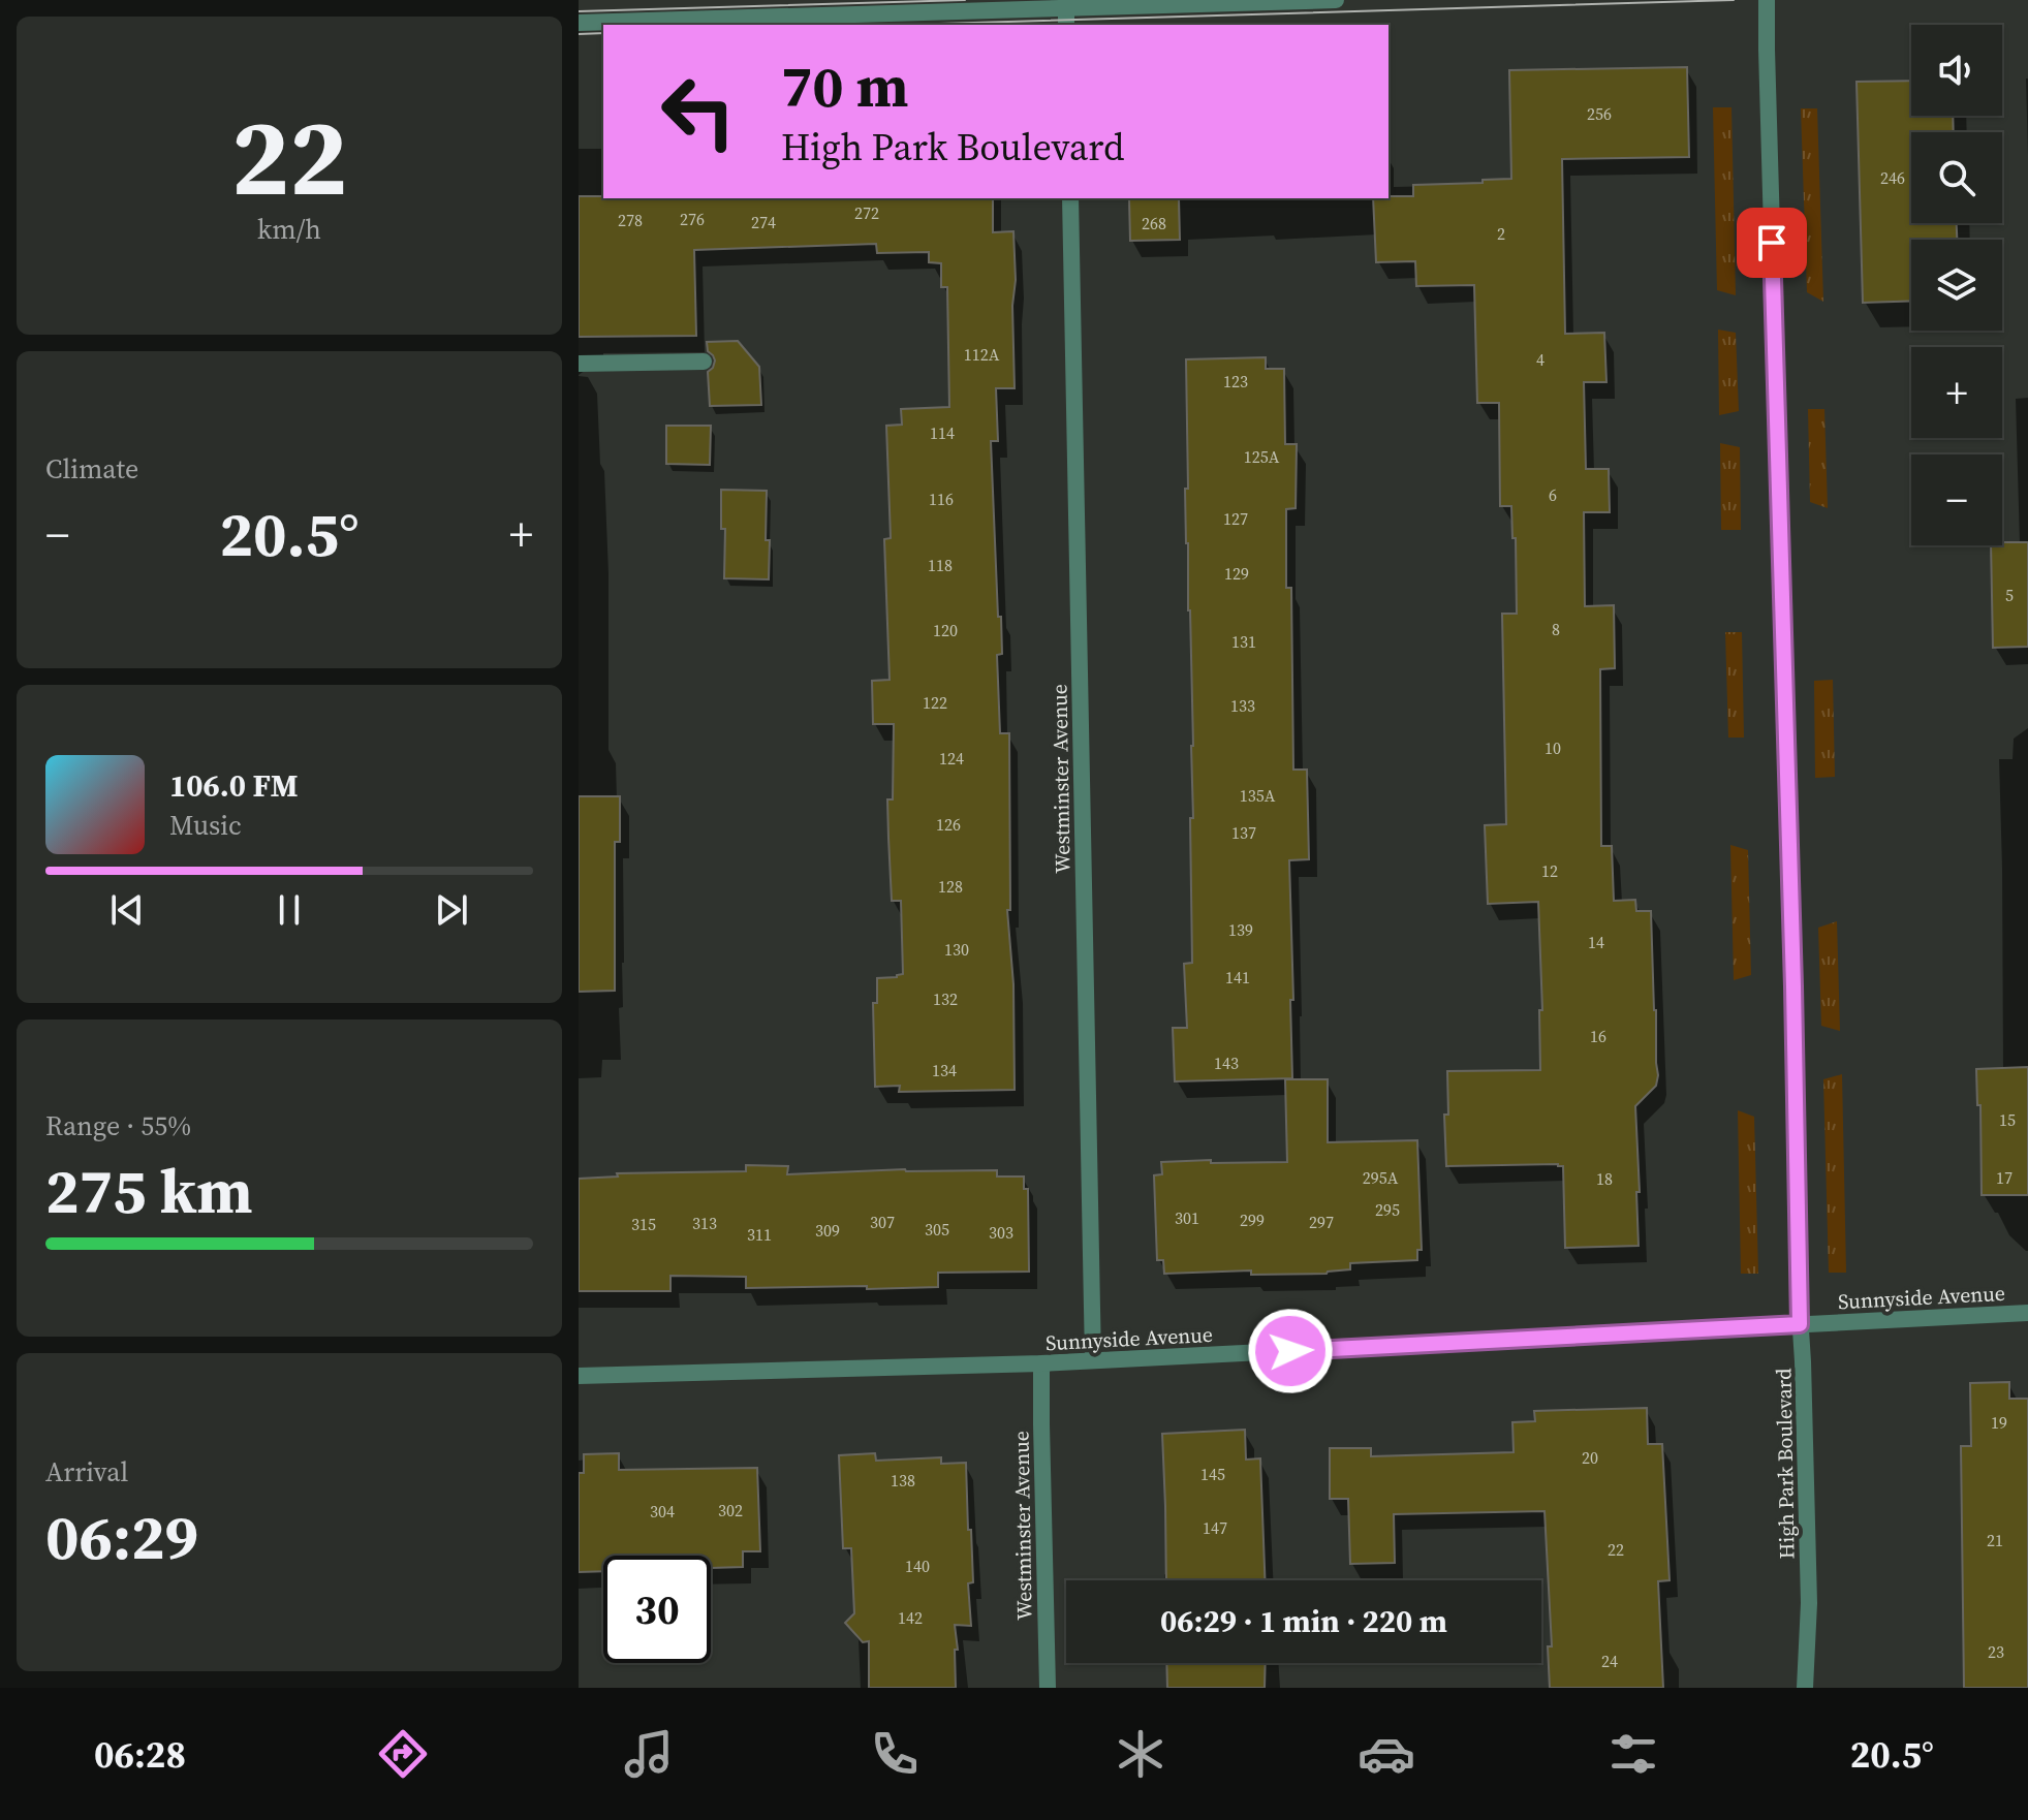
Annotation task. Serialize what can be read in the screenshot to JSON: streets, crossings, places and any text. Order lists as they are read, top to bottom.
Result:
{
  "streets": {
    "street": ["Westminster Avenue", "Sunnyside Avenue", "High Park Boulevard"]
  },
  "crossings": [
    ["Westminster Avenue", "Sunnyside Avenue"],
    ["Sunnyside Avenue", "High Park Boulevard"]
  ],
  "house_numbers": [
    "256",
    "246",
    "272",
    "276",
    "278",
    "274",
    "268",
    "2",
    "112A",
    "4",
    "123",
    "114",
    "125A",
    "6",
    "116",
    "127",
    "118",
    "129",
    "5",
    "8",
    "120",
    "131",
    "122",
    "133",
    "10",
    "124",
    "135A",
    "126",
    "137",
    "12",
    "128",
    "139",
    "14",
    "130",
    "141",
    "132",
    "16",
    "143",
    "134",
    "15",
    "295A",
    "17",
    "18",
    "295",
    "301",
    "299",
    "307",
    "297",
    "313",
    "315",
    "305",
    "309",
    "303",
    "311",
    "19",
    "20",
    "145",
    "138",
    "302",
    "304",
    "147",
    "21",
    "22",
    "140",
    "142",
    "23",
    "24"
  ],
  "page": {
    "tile": [
      ["22", "km/h"],
      "Climate",
      ["Range · 55%", "275 km"],
      ["Arrival", "06:29"]
    ],
    "map_buttons": ["+", "−"],
    "turn": ["70 m", "High Park Boulevard"],
    "heat": ["−", "20.5°", "+"],
    "song": ["106.0 FM", "Music"],
    "limit": "30",
    "trip": "06:29 · 1 min · 220 m",
    "tabs": ["06:28", "20.5°"]
  }
}
